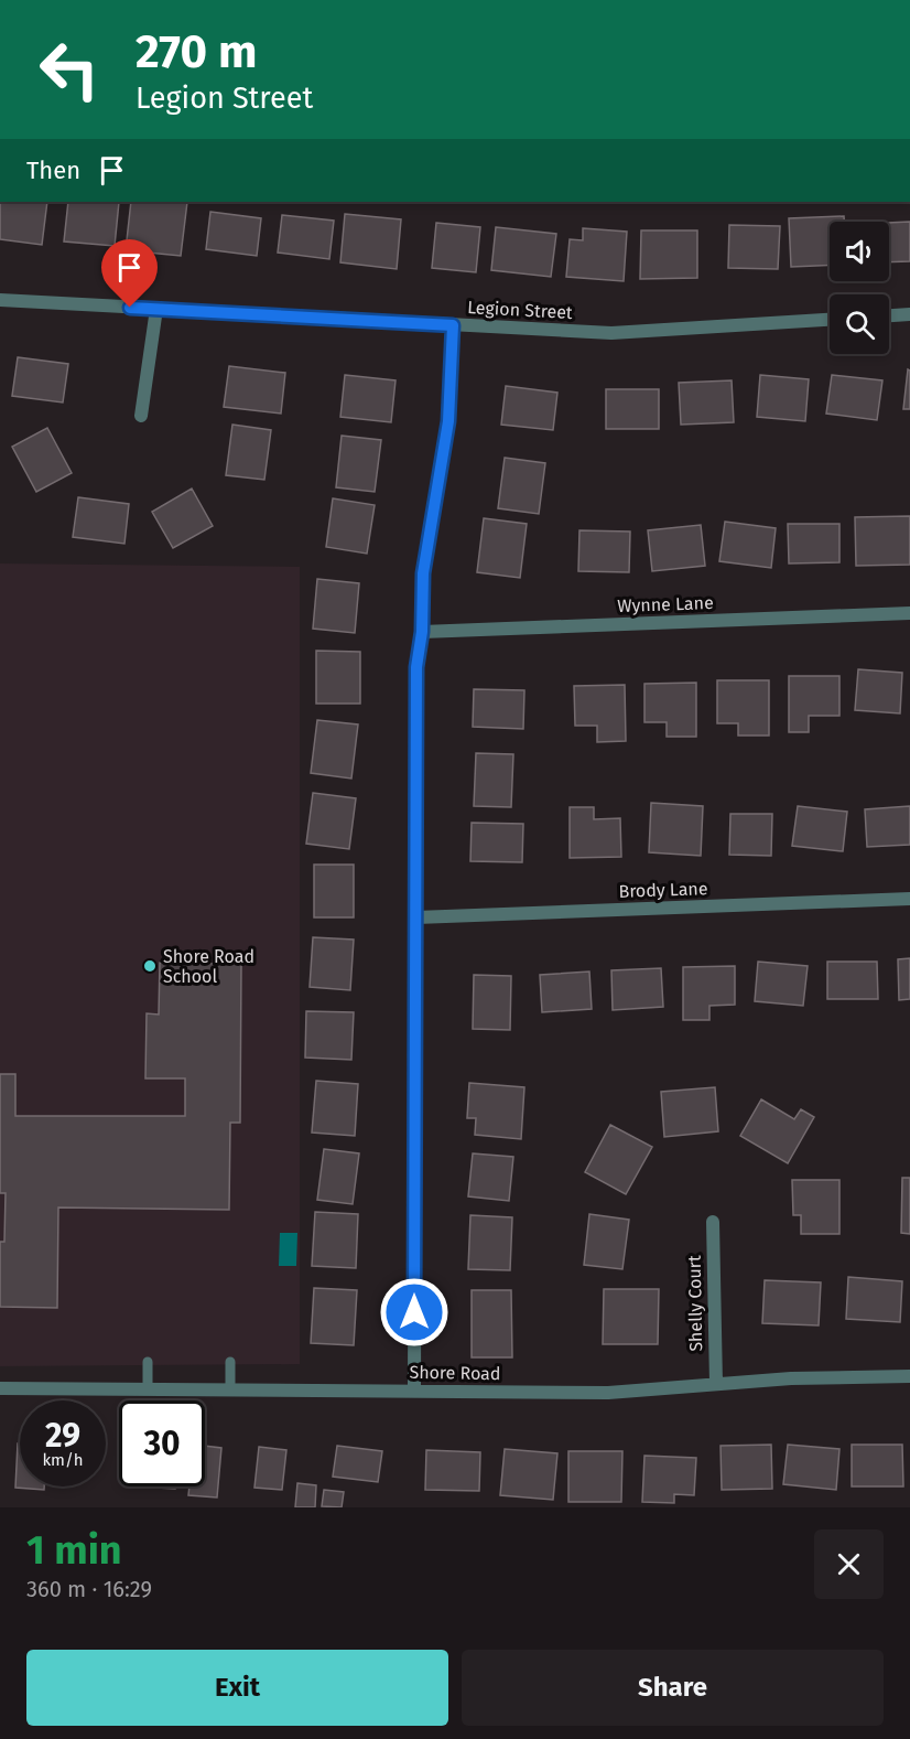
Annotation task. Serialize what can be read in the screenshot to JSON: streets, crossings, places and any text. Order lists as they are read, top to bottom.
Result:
{
  "streets": {
    "street": [
      "Legion Street",
      "Wynne Lane",
      "Brody Lane",
      "Shelly Court",
      "Shore Road"
    ]
  },
  "crossings": [
    ["Shelly Court", "Shore Road"]
  ],
  "places": ["Shore Road School"],
  "page": {
    "turn": ["270 m", "Legion Street"],
    "then": "Then",
    "speed": "29 km/h",
    "limit": "30",
    "heading": ["1 min", "360 m · 16:29"],
    "buttons": ["Exit", "Share"]
  }
}
